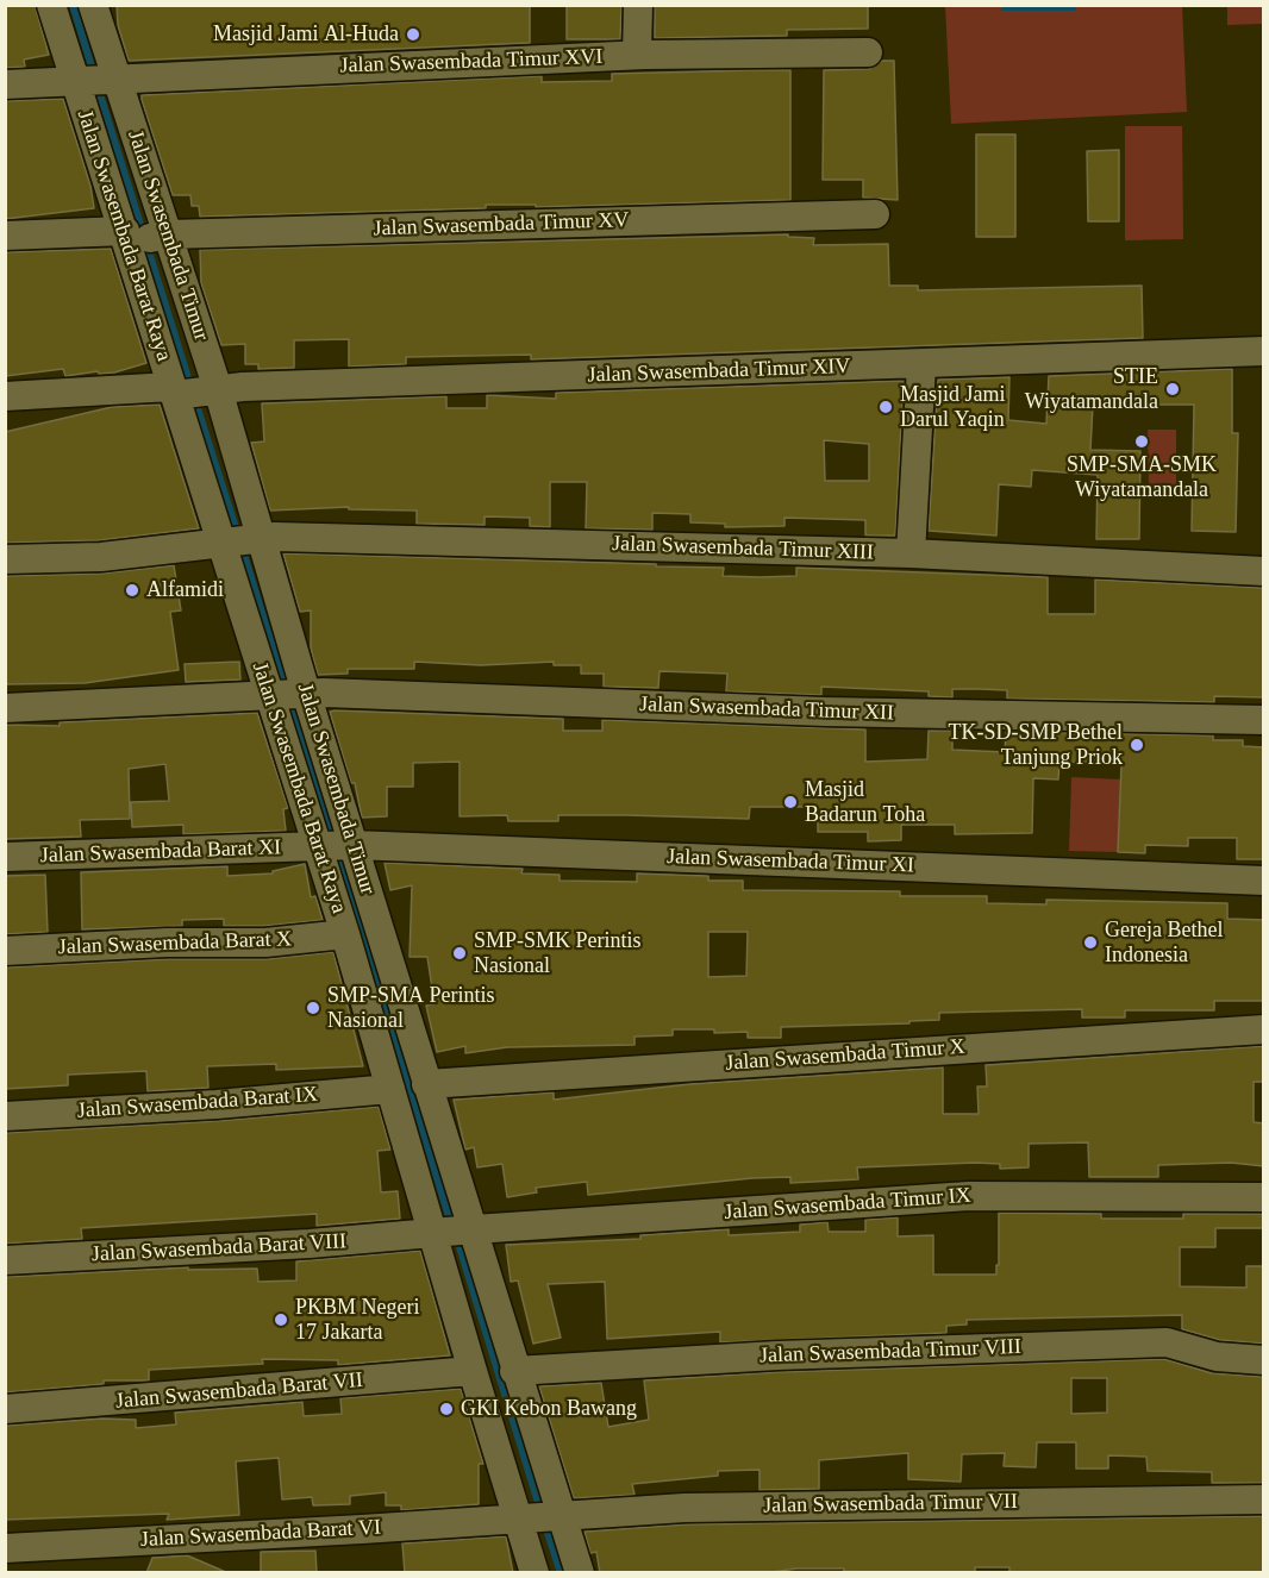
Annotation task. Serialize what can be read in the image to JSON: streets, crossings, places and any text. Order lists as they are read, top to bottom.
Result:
{
  "streets": {
    "street": [
      "Jalan Swasembada Timur XVI",
      "Jalan Swasembada Timur XV",
      "Jalan Swasembada Barat Raya",
      "Jalan Swasembada Timur",
      "Jalan Swasembada Timur XIV",
      "Jalan Swasembada Timur XIII",
      "Jalan Swasembada Timur XII",
      "Jalan Swasembada Barat XI",
      "Jalan Swasembada Timur XI",
      "Jalan Swasembada Barat X",
      "Jalan Swasembada Timur X",
      "Jalan Swasembada Barat IX",
      "Jalan Swasembada Timur IX",
      "Jalan Swasembada Barat VIII",
      "Jalan Swasembada Timur VIII",
      "Jalan Swasembada Barat VII",
      "Jalan Swasembada Timur VII",
      "Jalan Swasembada Barat VI"
    ]
  },
  "crossings": [
    ["Jalan Swasembada Timur XVI", "Jalan Swasembada Barat Raya"],
    ["Jalan Swasembada Timur XVI", "Jalan Swasembada Timur"],
    ["Jalan Swasembada Timur XV", "Jalan Swasembada Barat Raya"],
    ["Jalan Swasembada Timur XV", "Jalan Swasembada Timur"],
    ["Jalan Swasembada Barat Raya", "Jalan Swasembada Timur"],
    ["Jalan Swasembada Barat Raya", "Jalan Swasembada Timur XIV"],
    ["Jalan Swasembada Barat Raya", "Jalan Swasembada Timur XIII"],
    ["Jalan Swasembada Barat Raya", "Jalan Swasembada Timur XII"],
    ["Jalan Swasembada Barat Raya", "Jalan Swasembada Barat XI"],
    ["Jalan Swasembada Barat Raya", "Jalan Swasembada Timur XI"],
    ["Jalan Swasembada Barat Raya", "Jalan Swasembada Barat X"],
    ["Jalan Swasembada Barat Raya", "Jalan Swasembada Barat IX"],
    ["Jalan Swasembada Barat Raya", "Jalan Swasembada Timur IX"],
    ["Jalan Swasembada Barat Raya", "Jalan Swasembada Barat VIII"],
    ["Jalan Swasembada Barat Raya", "Jalan Swasembada Barat VII"],
    ["Jalan Swasembada Barat Raya", "Jalan Swasembada Timur VII"],
    ["Jalan Swasembada Barat Raya", "Jalan Swasembada Barat VI"],
    ["Jalan Swasembada Timur", "Jalan Swasembada Timur XIV"],
    ["Jalan Swasembada Timur", "Jalan Swasembada Timur XIII"],
    ["Jalan Swasembada Timur", "Jalan Swasembada Timur XII"],
    ["Jalan Swasembada Timur", "Jalan Swasembada Barat XI"],
    ["Jalan Swasembada Timur", "Jalan Swasembada Timur XI"],
    ["Jalan Swasembada Timur", "Jalan Swasembada Timur X"],
    ["Jalan Swasembada Timur", "Jalan Swasembada Timur IX"],
    ["Jalan Swasembada Timur", "Jalan Swasembada Barat VIII"],
    ["Jalan Swasembada Timur", "Jalan Swasembada Timur VIII"],
    ["Jalan Swasembada Timur", "Jalan Swasembada Timur VII"],
    ["Jalan Swasembada Barat XI", "Jalan Swasembada Timur XI"],
    ["Jalan Swasembada Timur IX", "Jalan Swasembada Barat VIII"],
    ["Jalan Swasembada Timur VII", "Jalan Swasembada Barat VI"]
  ],
  "places": [
    "Masjid Jami Al-Huda",
    "STIE Wiyatamandala",
    "Masjid Jami Darul Yaqin",
    "SMP-SMA-SMK Wiyatamandala",
    "Alfamidi",
    "TK-SD-SMP Bethel Tanjung Priok",
    "Masjid Badarun Toha",
    "Gereja Bethel Indonesia",
    "SMP-SMK Perintis Nasional",
    "SMP-SMA Perintis Nasional",
    "PKBM Negeri 17 Jakarta",
    "GKI Kebon Bawang"
  ]
}
